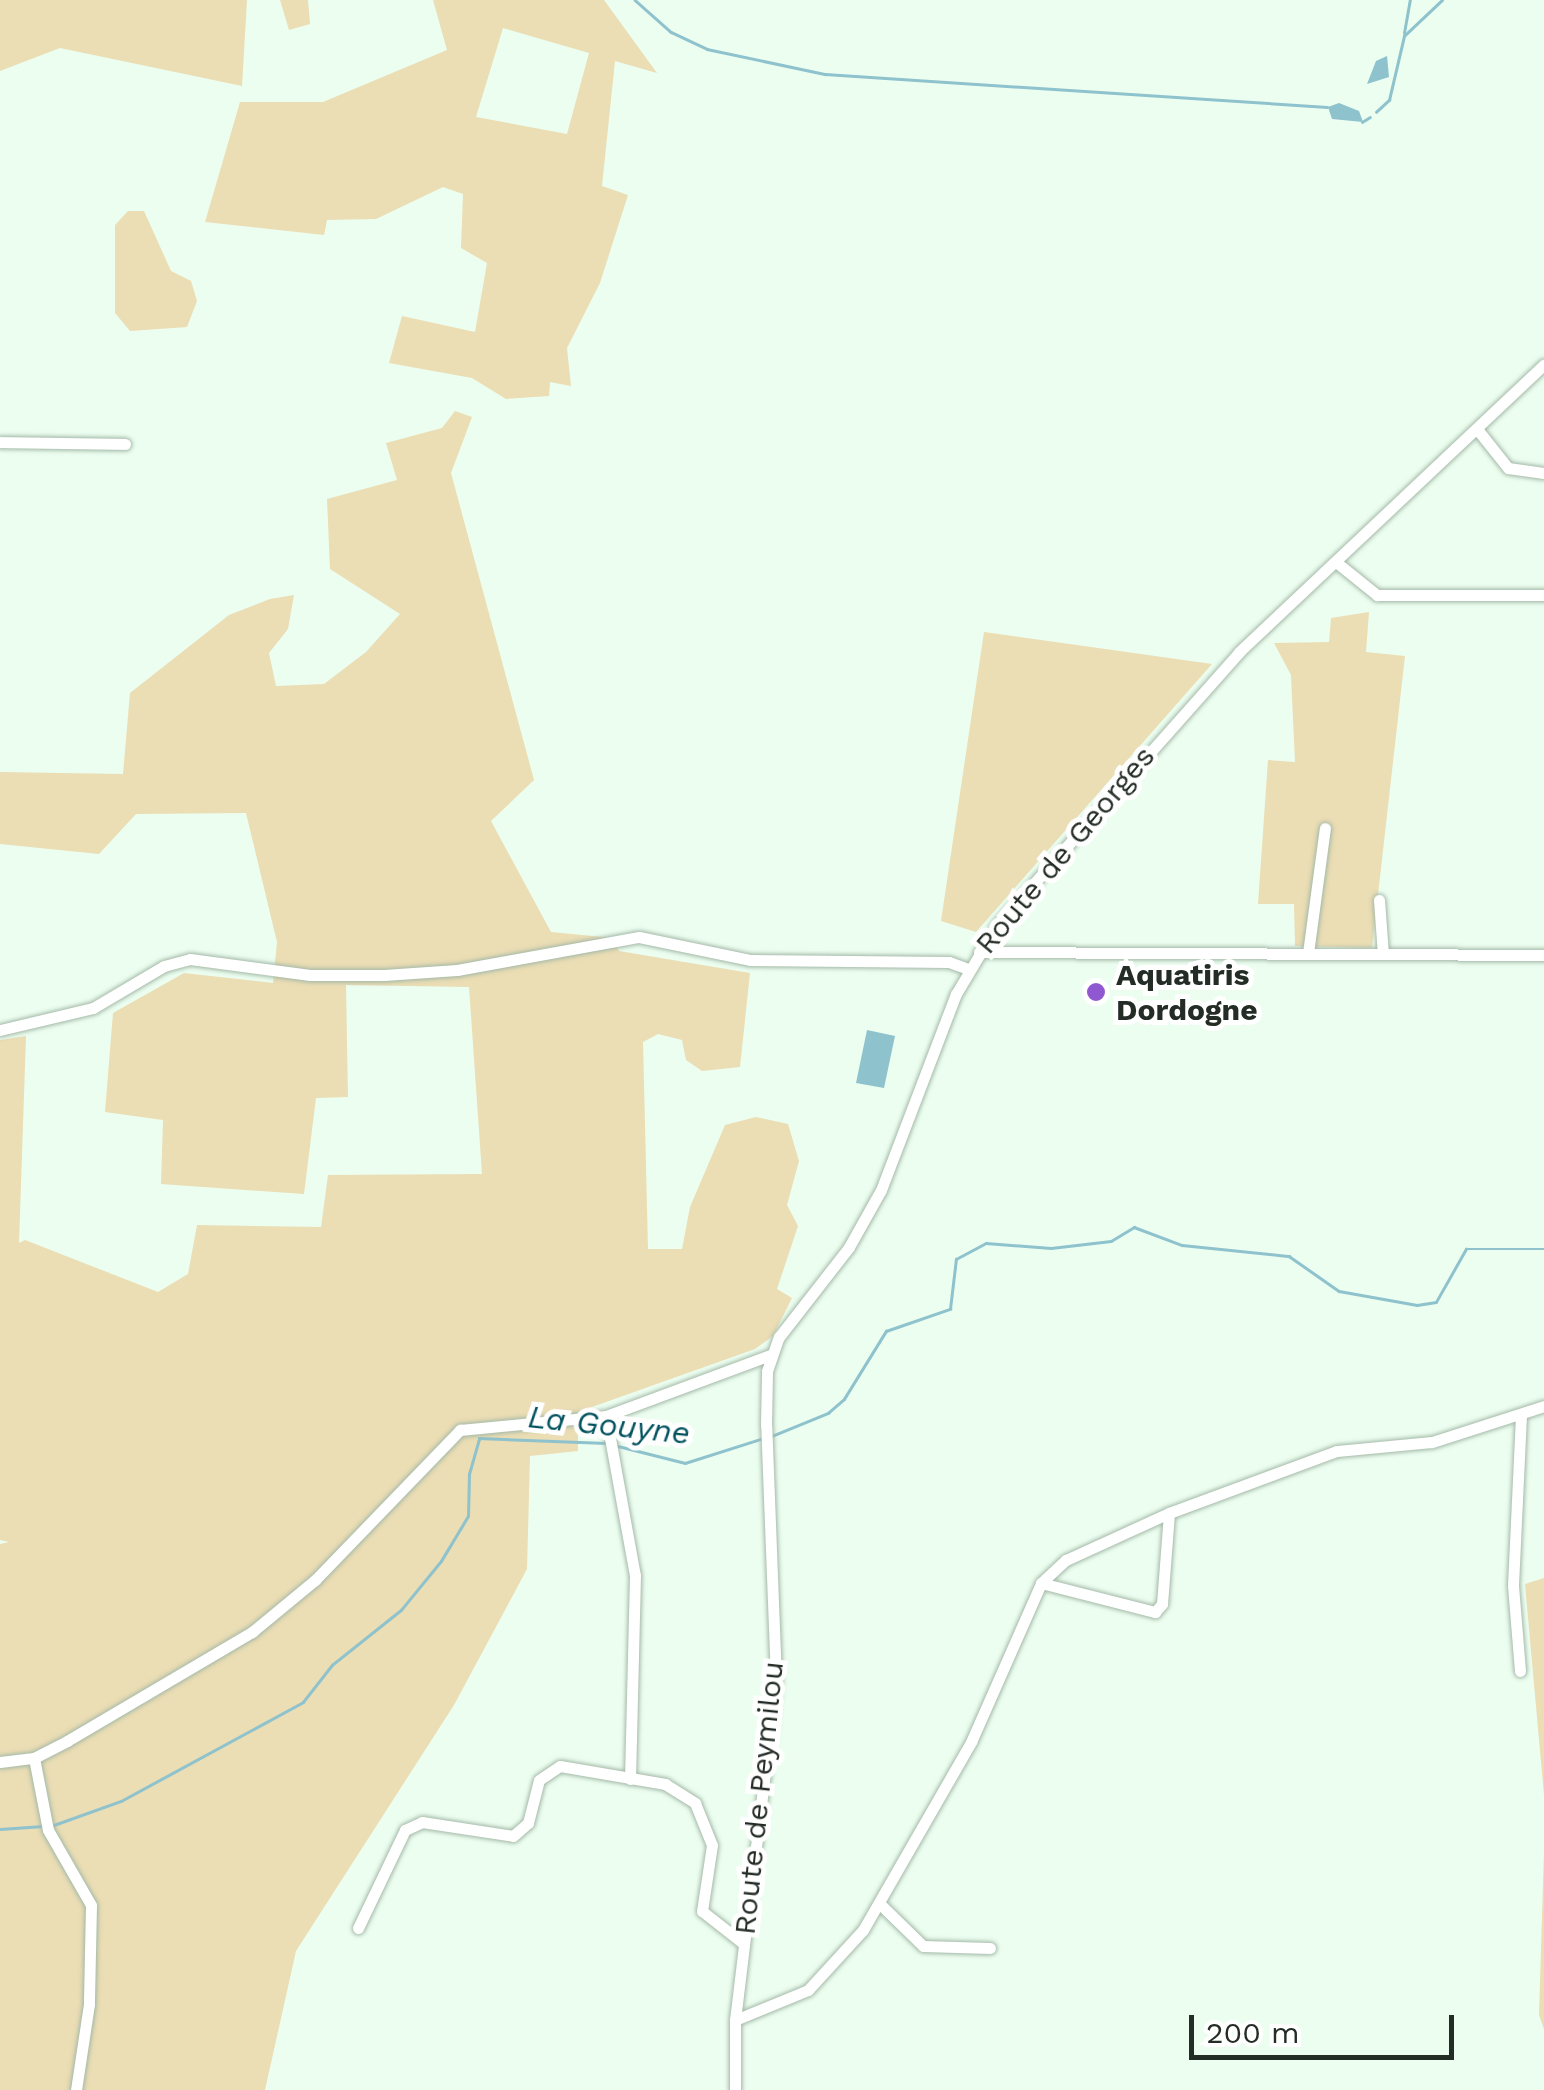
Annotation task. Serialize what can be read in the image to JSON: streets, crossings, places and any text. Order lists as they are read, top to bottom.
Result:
{
  "streets": {
    "street": ["Route de Georges", "Route de Peymilou"]
  },
  "crossings": [
    ["Route de Georges", "Route de Peymilou"]
  ],
  "water": ["La Gouyne"],
  "places": ["Aquatiris Dordogne"],
  "scale_bar": "200 m"
}
